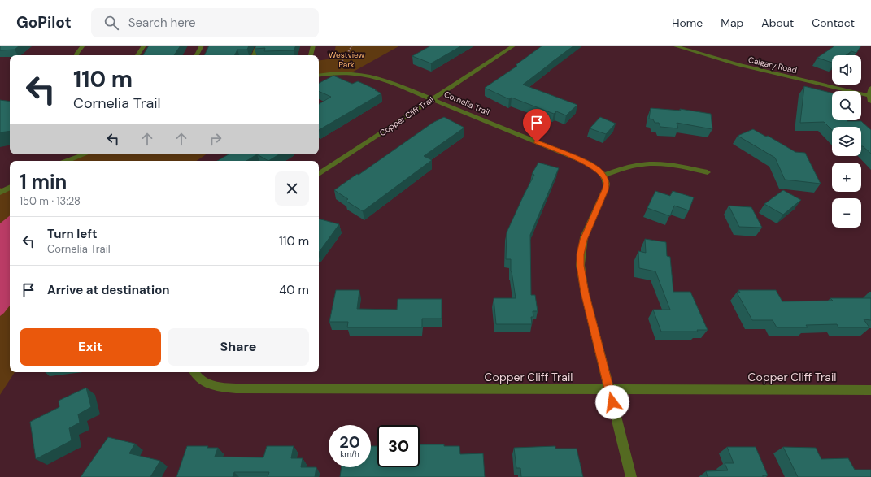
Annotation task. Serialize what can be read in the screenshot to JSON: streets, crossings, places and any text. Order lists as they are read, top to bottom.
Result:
{
  "streets": {
    "street": ["Calgary Road", "Cornelia Trail", "Copper Cliff Trail"]
  },
  "crossings": [
    ["Cornelia Trail", "Copper Cliff Trail"]
  ],
  "parks": ["Westview Park"],
  "page": {
    "header": "GoPilot",
    "search": "Search here",
    "nav": [
      "Home",
      "Map",
      "About",
      "Contact"
    ],
    "map_buttons": ["+", "−"],
    "turn": ["110 m", "Cornelia Trail"],
    "heading": ["1 min", "150 m · 13:28"],
    "list": [
      {
        "name": "Turn left",
        "note": "Cornelia Trail",
        "value": "110 m"
      },
      {
        "name": "Arrive at destination",
        "value": "40 m"
      }
    ],
    "buttons": ["Exit", "Share"],
    "speed": "20 km/h",
    "limit": "30"
  }
}
